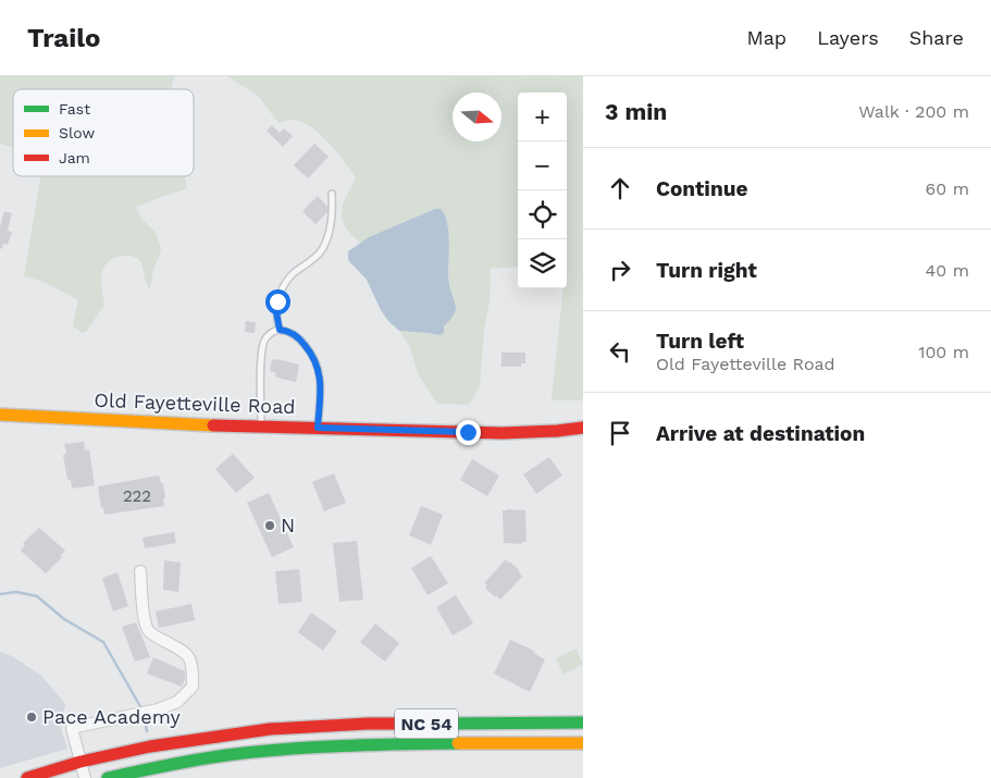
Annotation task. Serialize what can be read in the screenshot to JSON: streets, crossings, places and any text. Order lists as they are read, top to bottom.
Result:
{
  "streets": {
    "main road": ["Old Fayetteville Road", "NC 54"]
  },
  "places": ["N", "Pace Academy"],
  "house_numbers": ["222"],
  "legend": ["Fast", "Slow", "Jam"],
  "north": "right",
  "page": {
    "header": "Trailo",
    "nav": ["Map", "Layers", "Share"],
    "heading": ["3 min", "Walk · 200 m"],
    "map_buttons": ["+", "−"],
    "list": [
      ["Continue", "60 m"],
      ["Turn right", "40 m"],
      ["Turn left", "Old Fayetteville Road", "100 m"],
      "Arrive at destination"
    ]
  }
}
